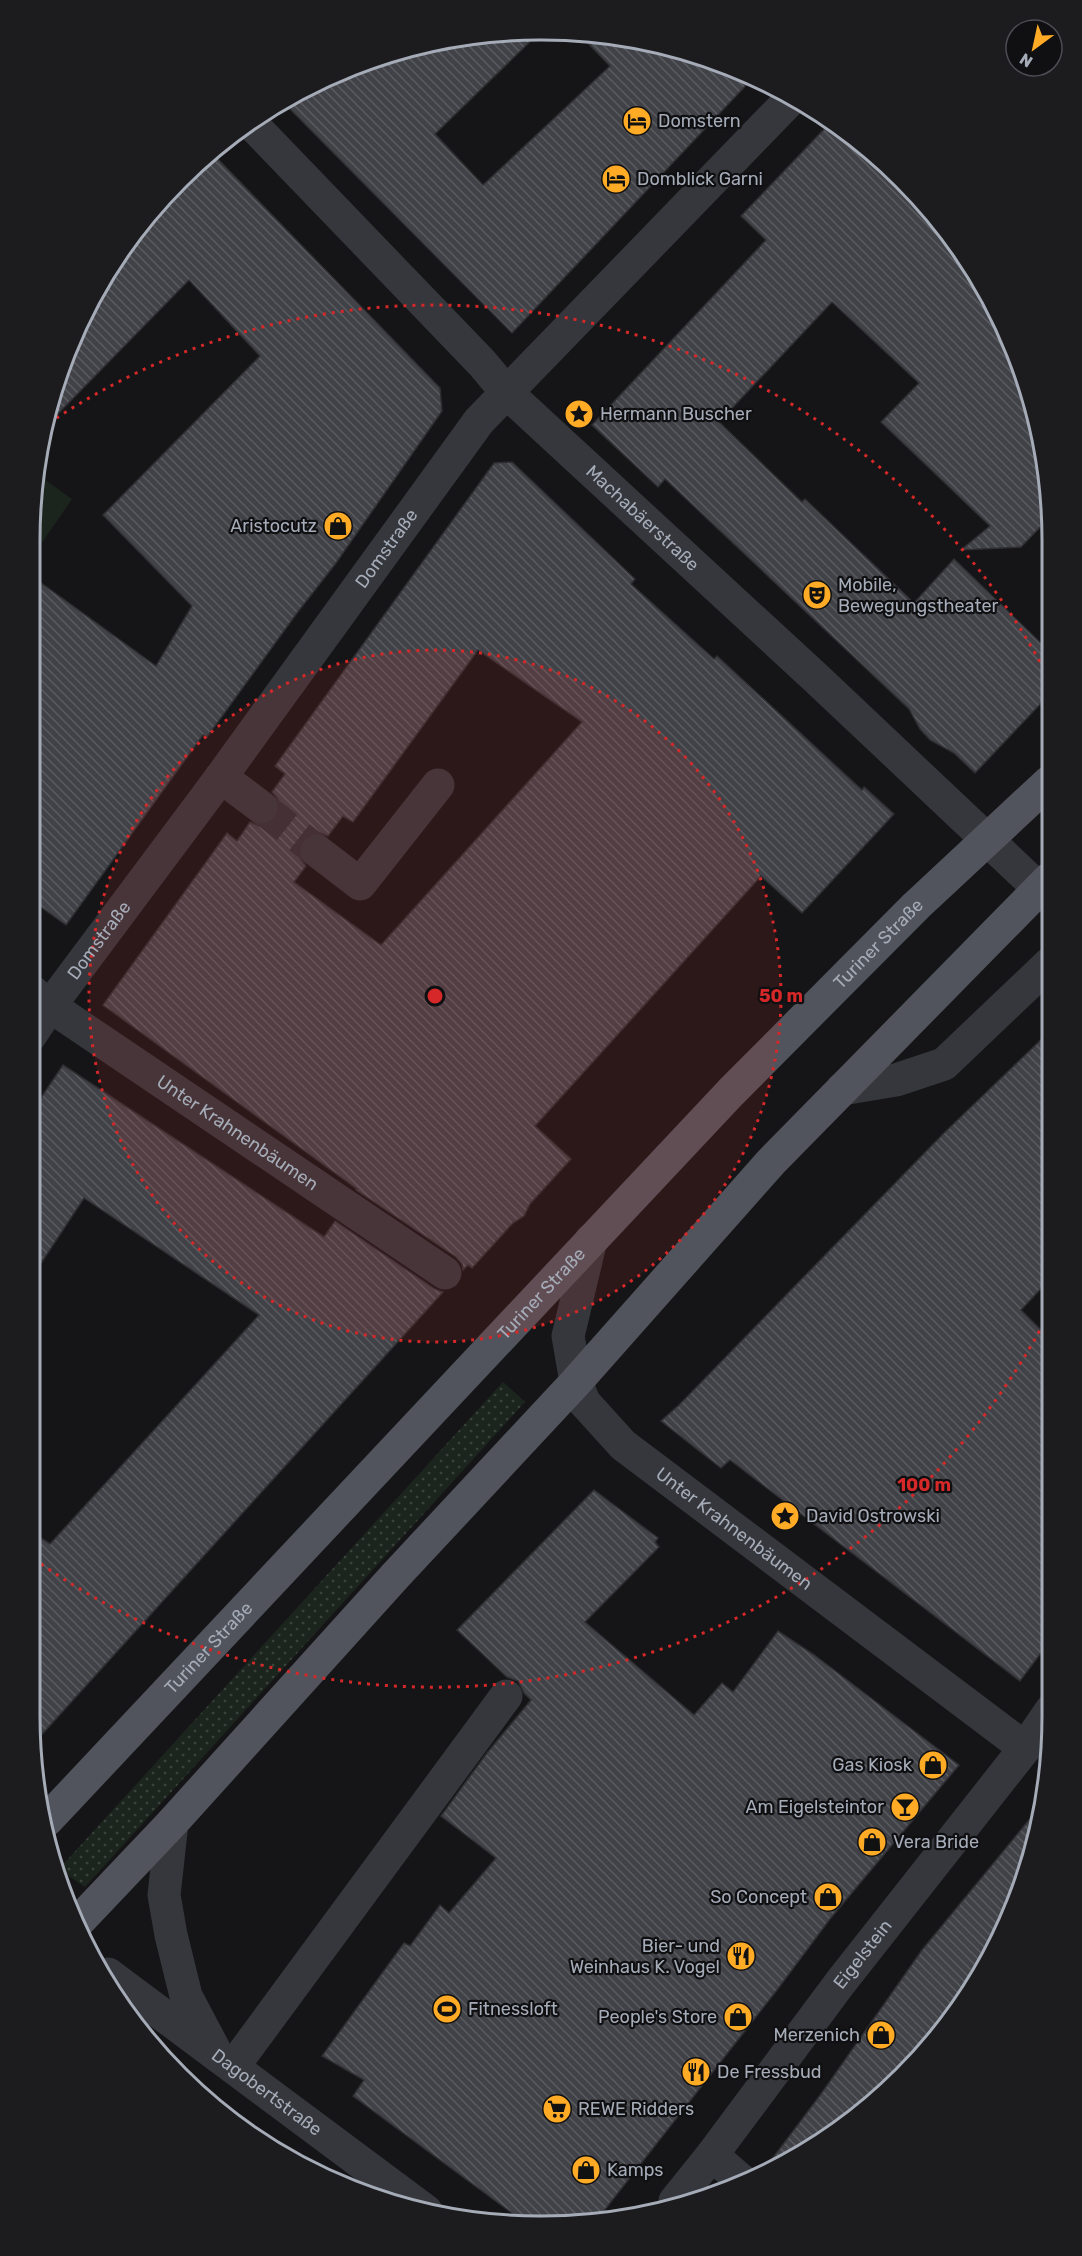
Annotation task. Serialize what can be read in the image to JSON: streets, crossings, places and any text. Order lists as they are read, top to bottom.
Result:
{
  "streets": {
    "main road": ["Turiner Straße"],
    "street": [
      "Machabäerstraße",
      "Domstraße",
      "Unter Krahnenbäumen",
      "Eigelstein",
      "Dagobertstraße"
    ]
  },
  "crossings": [
    ["Machabäerstraße", "Domstraße"],
    ["Machabäerstraße", "Turiner Straße"],
    ["Domstraße", "Unter Krahnenbäumen"],
    ["Turiner Straße", "Unter Krahnenbäumen"],
    ["Unter Krahnenbäumen", "Eigelstein"]
  ],
  "places": {
    "hotel": ["Domstern", "Domblick Garni"],
    "place": ["Hermann Buscher", "David Ostrowski"],
    "shop": [
      "Aristocutz",
      "Gas Kiosk",
      "Vera Bride",
      "So Concept",
      "People's Store",
      "Merzenich",
      "Kamps"
    ],
    "theatre": ["Mobile, Bewegungstheater"],
    "bar": ["Am Eigelsteintor"],
    "restaurant": ["Bier- und Weinhaus K. Vogel", "De Fressbud"],
    "sports": ["Fitnessloft"],
    "supermarket": ["REWE Ridders"]
  },
  "north": "bottom left",
  "rings": ["50 m", "100 m"]
}
